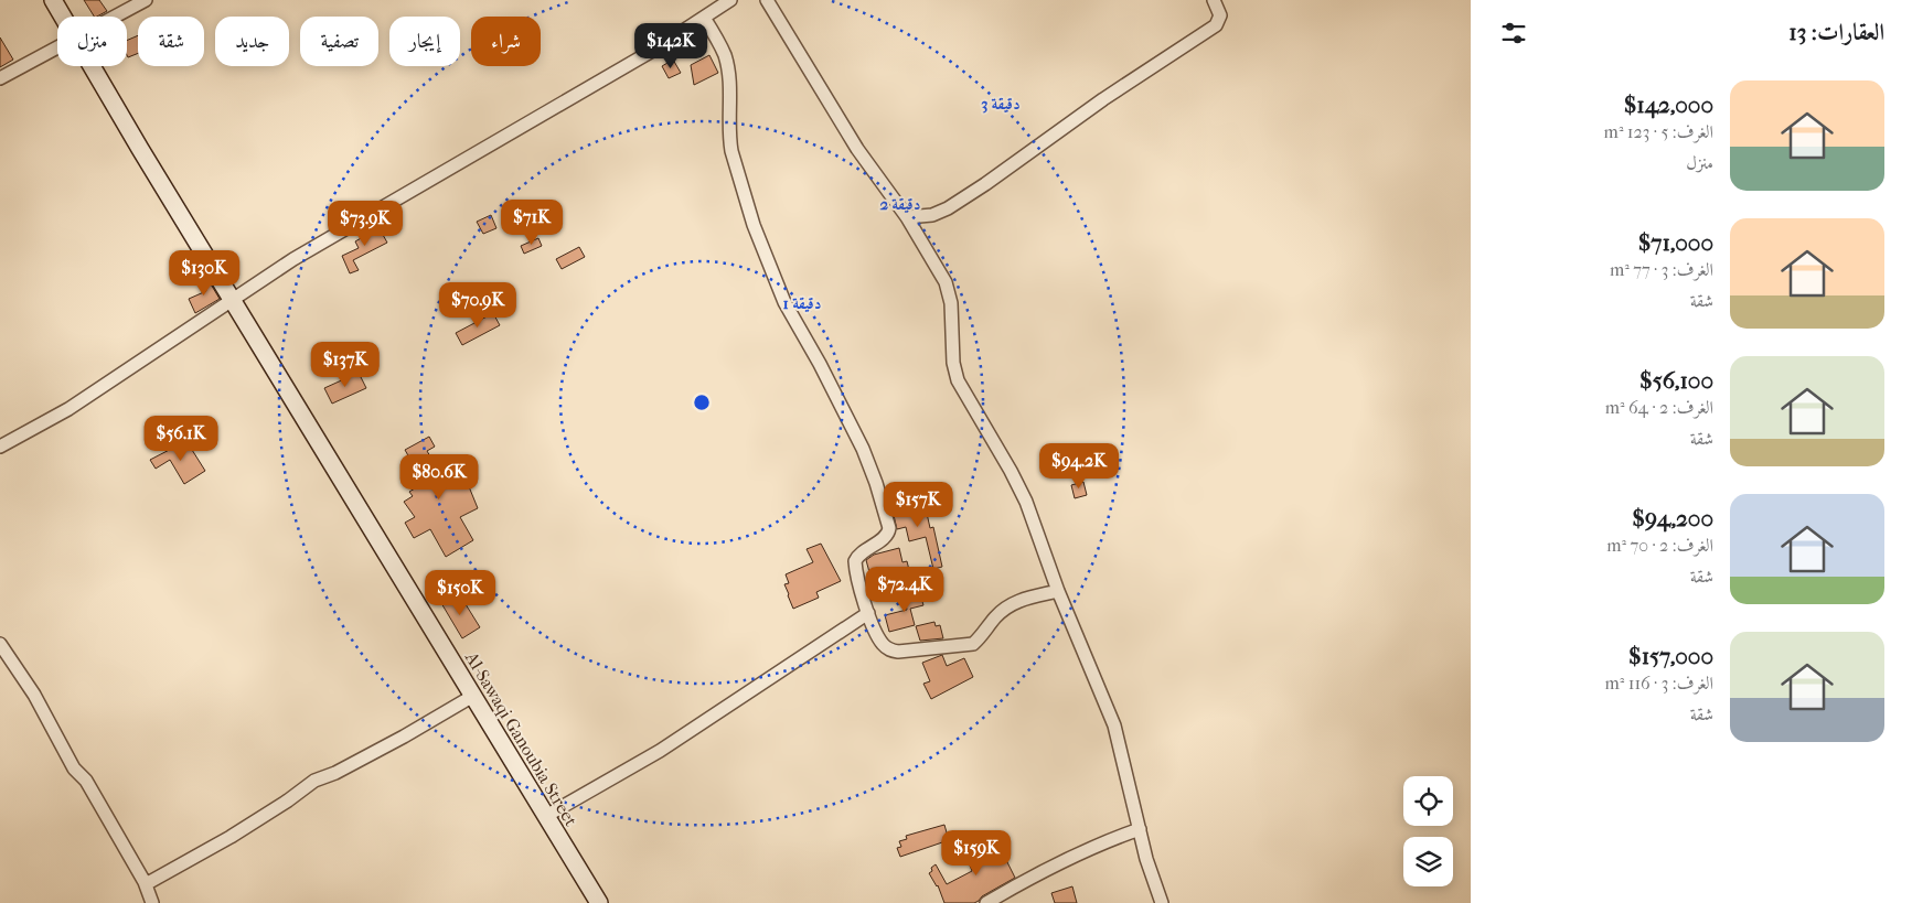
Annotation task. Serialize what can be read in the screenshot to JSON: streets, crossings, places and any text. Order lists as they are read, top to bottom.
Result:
{
  "streets": {
    "street": ["Al-Sawaqi Ganoubia Street"]
  },
  "page": {
    "heading": "العقارات: 13",
    "chip": [
      "شراء",
      "إيجار",
      "تصفية",
      "جديد",
      "شقة",
      "منزل"
    ],
    "price": [
      "$142K",
      "$71K",
      "$73.9K",
      "$130K",
      "$70.9K",
      "$137K",
      "$56.1K",
      "$94.2K",
      "$80.6K",
      "$157K",
      "$72.4K",
      "$150K",
      "$159K"
    ],
    "list": [
      {
        "name": "$142,000",
        "note": "الغرف: 5 · 123 m² · منزل"
      },
      {
        "name": "$71,000",
        "note": "الغرف: 3 · 77 m² · شقة"
      },
      {
        "name": "$56,100",
        "note": "الغرف: 2 · 64 m² · شقة"
      },
      {
        "name": "$94,200",
        "note": "الغرف: 2 · 70 m² · شقة"
      },
      {
        "name": "$157,000",
        "note": "الغرف: 3 · 116 m² · شقة"
      }
    ]
  },
  "rings": ["3 دقيقة", "2 دقيقة", "1 دقيقة"]
}
